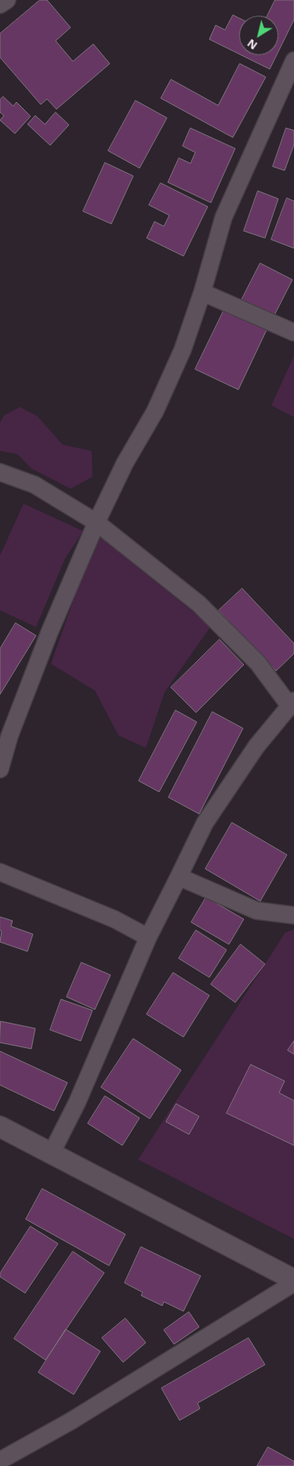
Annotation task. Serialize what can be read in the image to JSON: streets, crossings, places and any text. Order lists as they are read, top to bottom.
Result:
{
  "north": "bottom left"
}
